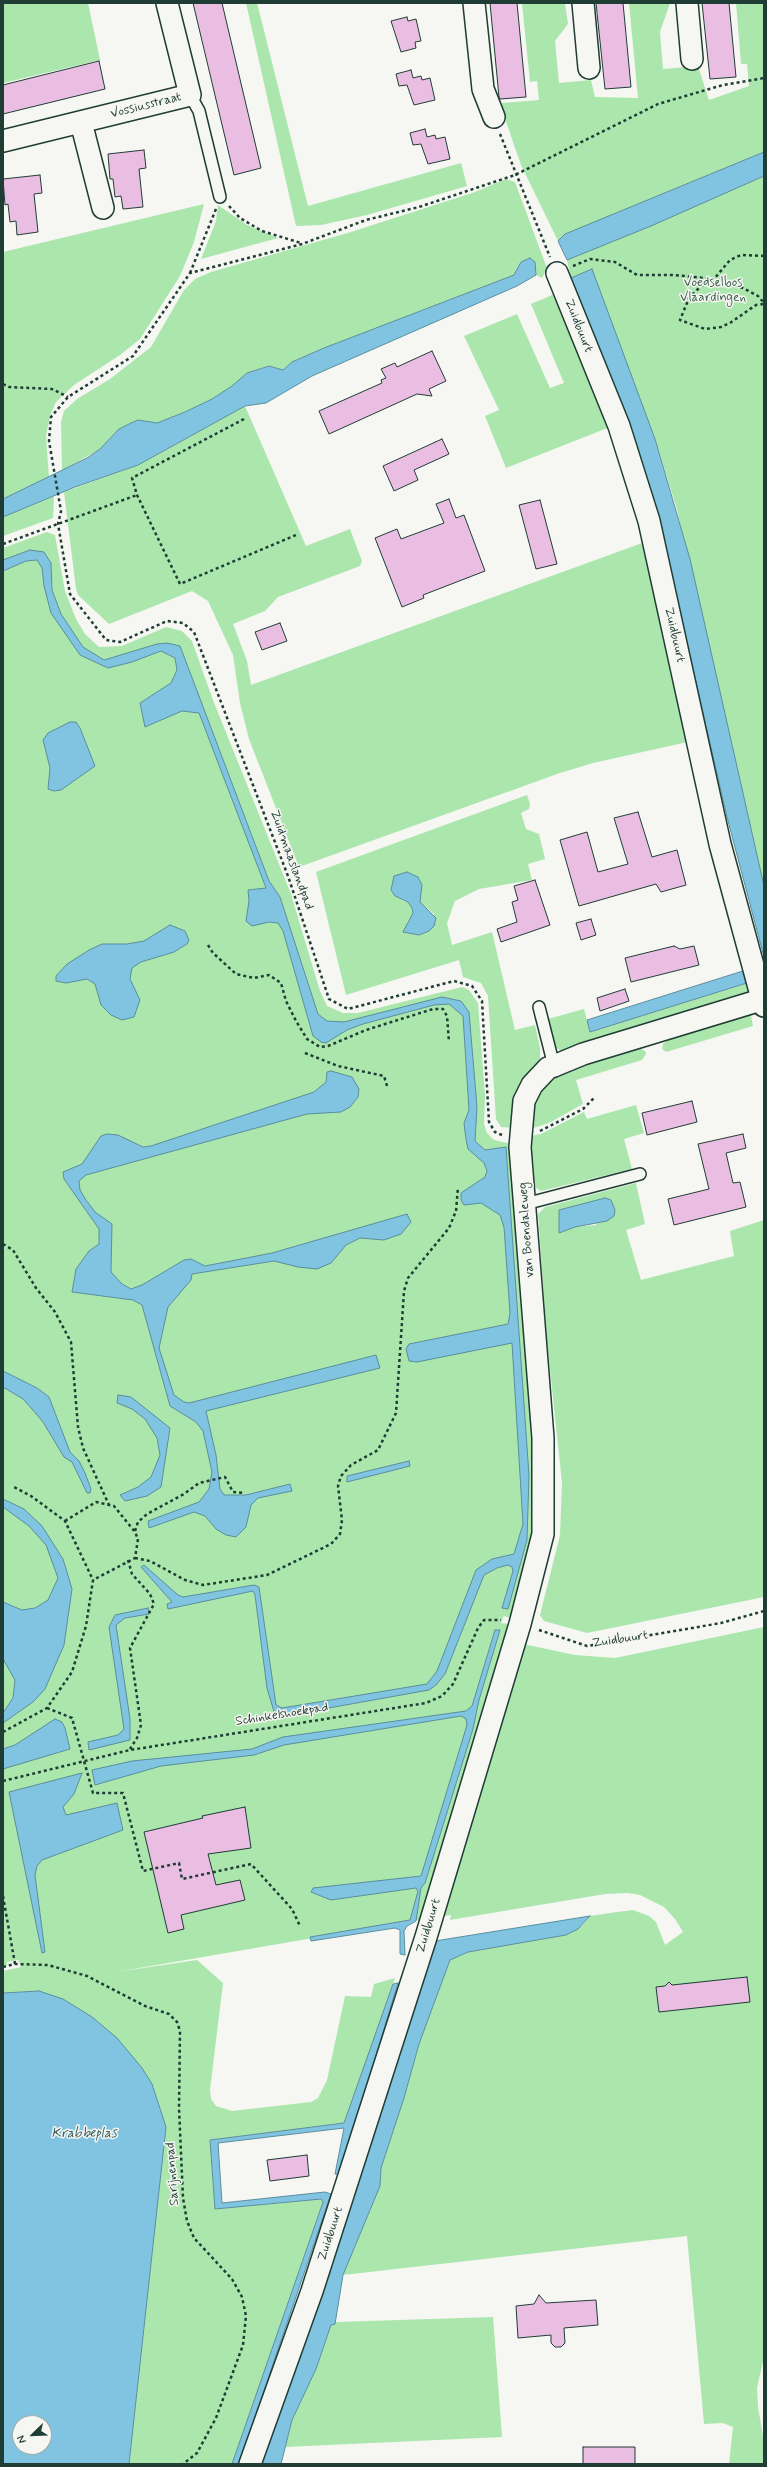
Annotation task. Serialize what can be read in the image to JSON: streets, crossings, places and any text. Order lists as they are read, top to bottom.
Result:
{
  "streets": {
    "street": ["Vossiusstraat", "Zuidbuurt", "van Boendaleweg"],
    "path": ["Zuidmaaslandpad", "Schinkelshoekpad", "Sarijnenpad"]
  },
  "crossings": [
    ["Zuidbuurt", "van Boendaleweg"],
    ["Zuidbuurt", "Schinkelshoekpad"],
    ["Zuidmaaslandpad", "van Boendaleweg"],
    ["van Boendaleweg", "Schinkelshoekpad"]
  ],
  "water": ["Krabbeplas"],
  "parks": ["Voedselbos Vlaardingen"],
  "north": "bottom left"
}
